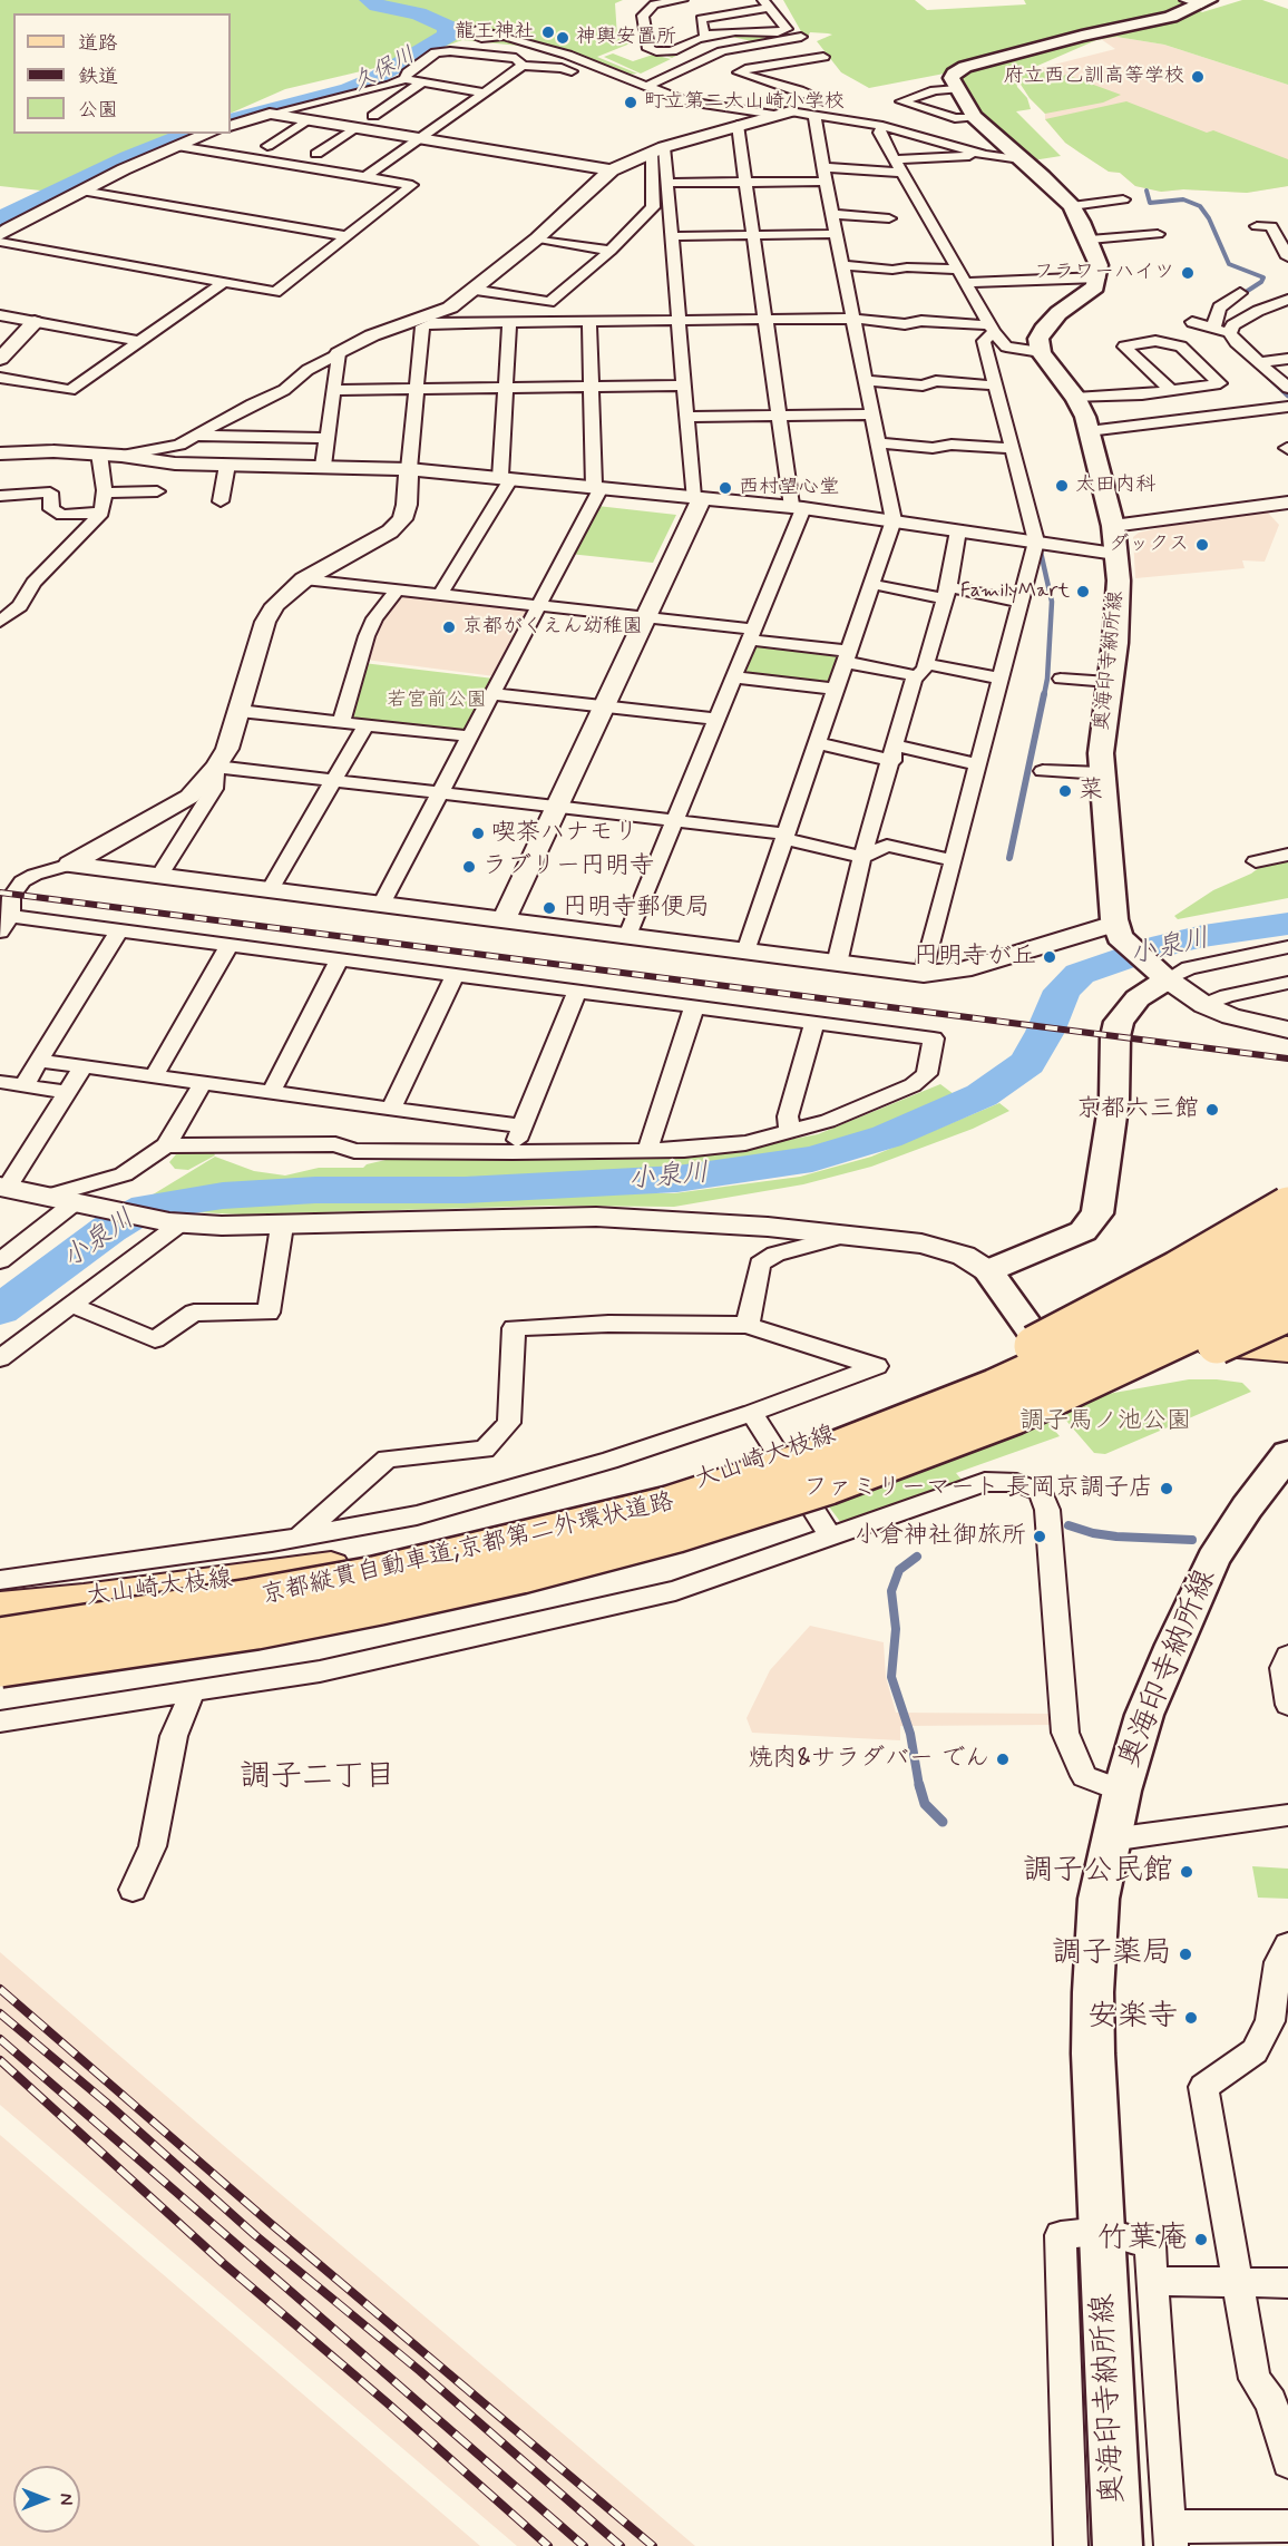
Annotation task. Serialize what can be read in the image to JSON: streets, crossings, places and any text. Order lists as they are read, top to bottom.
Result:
{
  "streets": {
    "highway": ["京都縦貫自動車道;京都第二外環状道路"],
    "main road": ["奥海印寺納所線", "大山崎大枝線"]
  },
  "districts": ["調子二丁目"],
  "water": ["久保川", "小泉川"],
  "parks": ["若宮前公園", "調子馬ノ池公園"],
  "places": [
    "龍王神社",
    "神輿安置所",
    "府立西乙訓高等学校",
    "町立第二大山崎小学校",
    "フラワーハイツ",
    "太田内科",
    "西村望心堂",
    "ダックス",
    "FamilyMart",
    "京都がくえん幼稚園",
    "菜",
    "喫茶ハナモリ",
    "ラブリー円明寺",
    "円明寺郵便局",
    "円明寺が丘",
    "京都六三館",
    "ファミリーマート 長岡京調子店",
    "小倉神社御旅所",
    "焼肉&サラダバー でん",
    "調子公民館",
    "調子薬局",
    "安楽寺",
    "竹葉庵"
  ],
  "legend": ["道路", "鉄道", "公園"],
  "north": "right"
}
